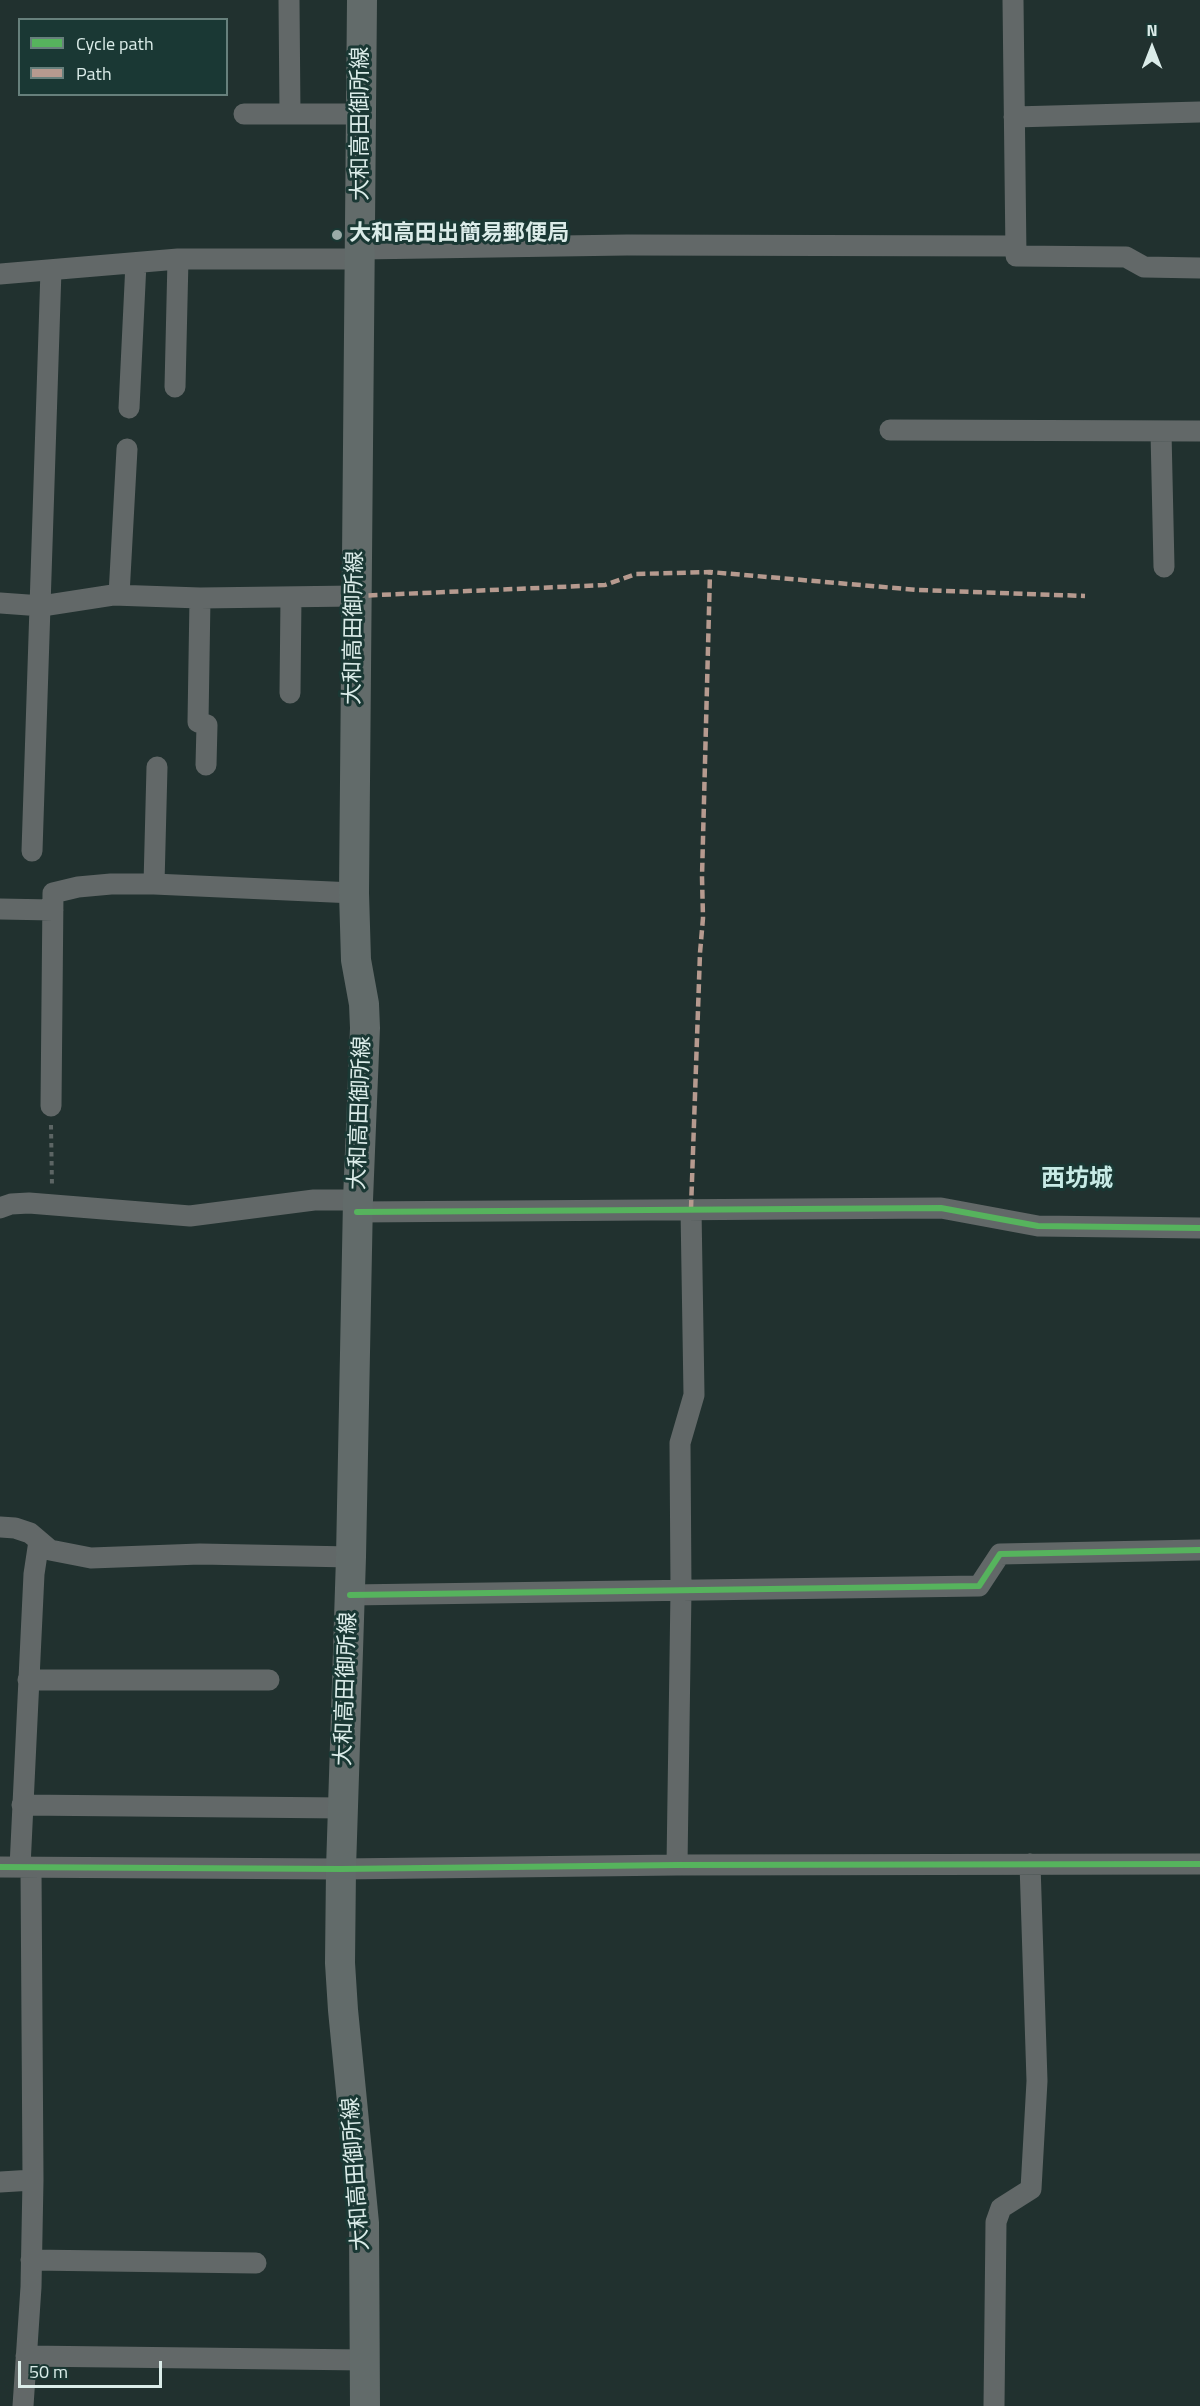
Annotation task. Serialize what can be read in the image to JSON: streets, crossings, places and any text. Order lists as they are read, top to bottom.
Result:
{
  "streets": {
    "main road": ["大和高田御所線"]
  },
  "districts": ["西坊城"],
  "places": ["大和高田出簡易郵便局"],
  "legend": ["Cycle path", "Path"],
  "scale_bar": "50 m",
  "north": "top"
}
